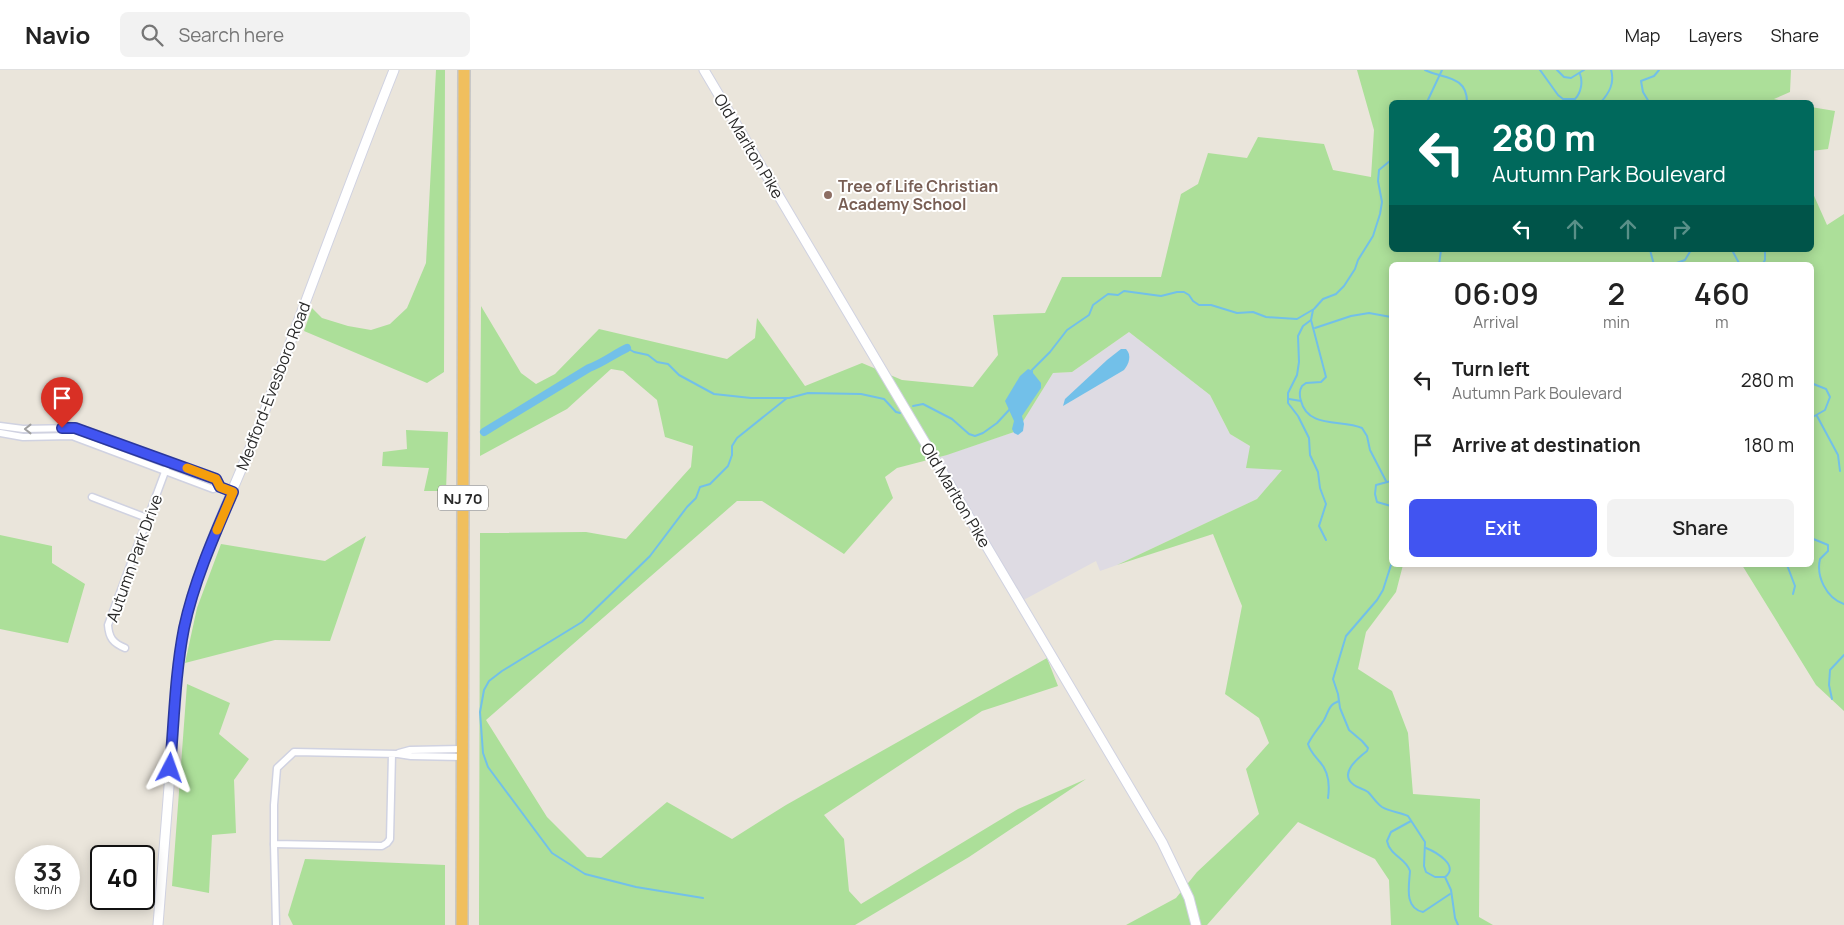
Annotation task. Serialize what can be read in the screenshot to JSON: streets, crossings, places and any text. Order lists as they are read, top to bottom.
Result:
{
  "streets": {
    "highway": ["NJ 70"],
    "street": ["Old Marlton Pike", "Medford-Evesboro Road", "Autumn Park Drive"]
  },
  "places": ["Tree of Life Christian Academy School"],
  "page": {
    "header": "Navio",
    "search": "Search here",
    "nav": ["Map", "Layers", "Share"],
    "turn": ["280 m", "Autumn Park Boulevard"],
    "eta": [
      "06:09",
      "Arrival",
      "2",
      "min",
      "460",
      "m"
    ],
    "list": [
      {
        "name": "Turn left",
        "note": "Autumn Park Boulevard",
        "value": "280 m"
      },
      {
        "name": "Arrive at destination",
        "value": "180 m"
      }
    ],
    "buttons": ["Exit", "Share"],
    "speed": "33 km/h",
    "limit": "40"
  }
}
